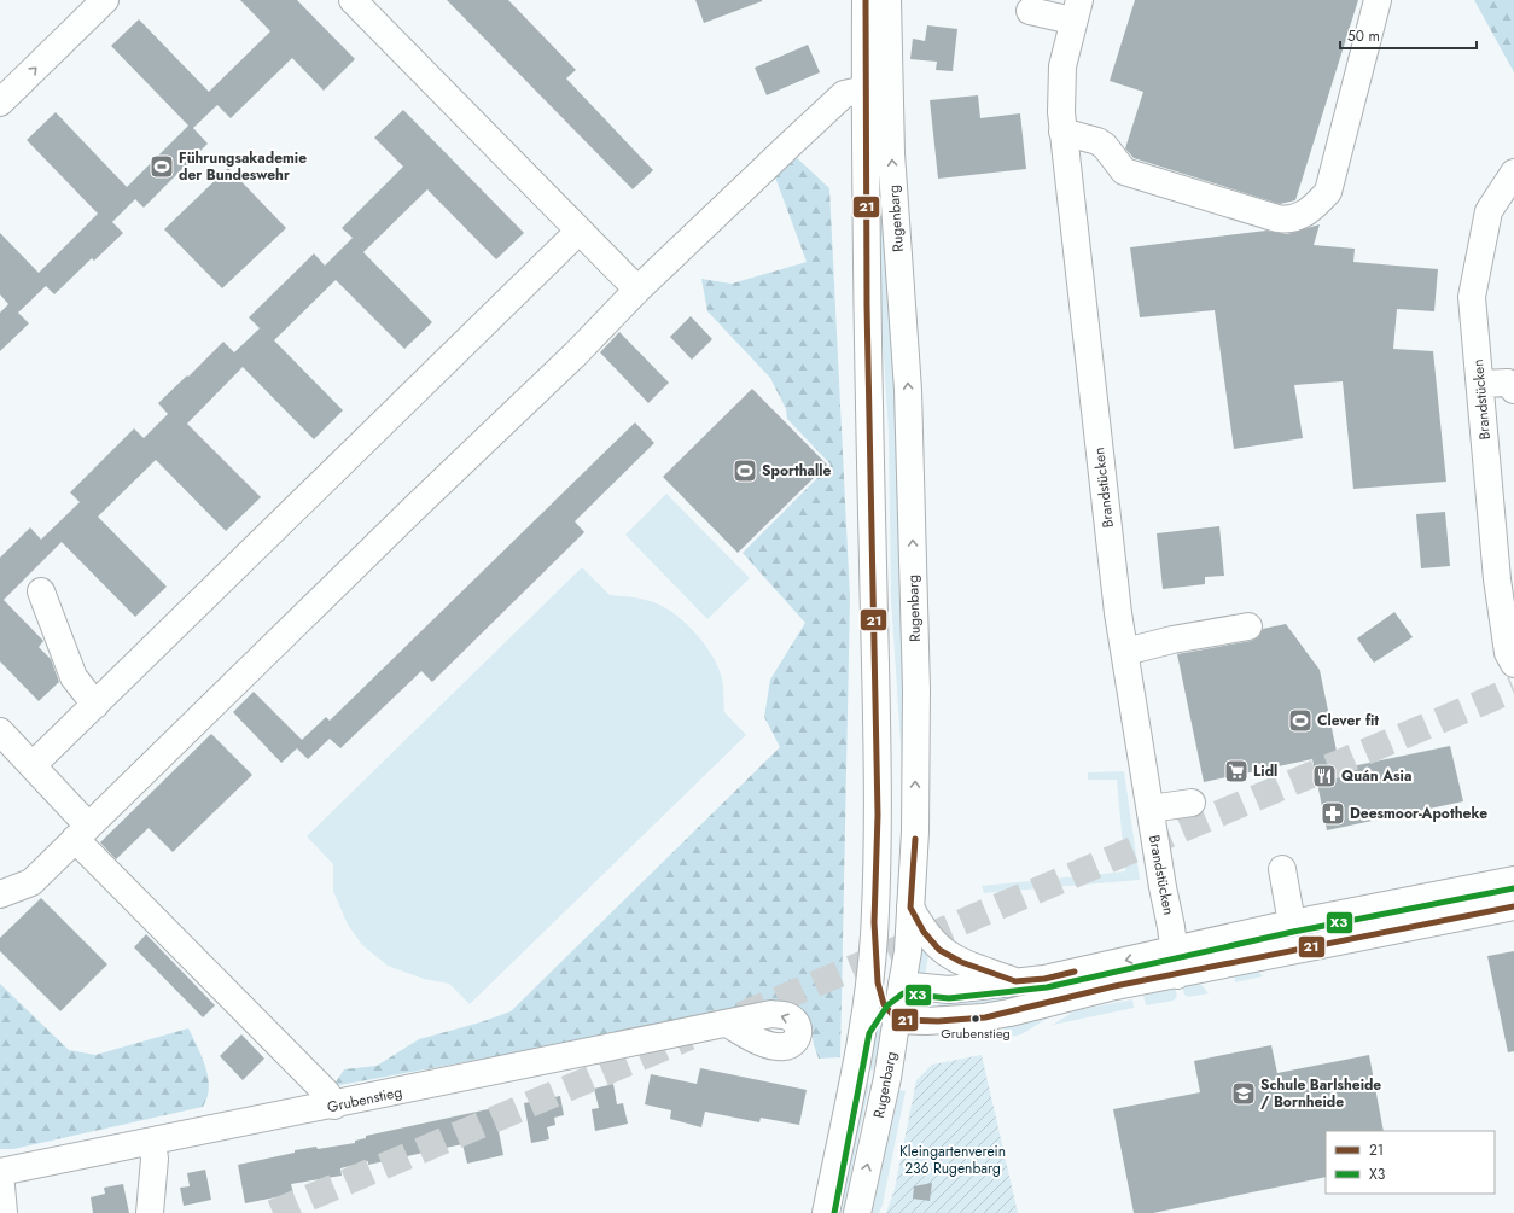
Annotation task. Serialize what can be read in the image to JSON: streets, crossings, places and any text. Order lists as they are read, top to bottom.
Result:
{
  "streets": {
    "street": ["Rugenbarg", "Brandstücken", "Grubenstieg"]
  },
  "parks": ["Kleingartenverein 236 Rugenbarg"],
  "places": {
    "sports": ["Führungsakademie der Bundeswehr", "Sporthalle", "Clever fit"],
    "supermarket": ["Lidl"],
    "restaurant": ["Quán Asia"],
    "pharmacy": ["Deesmoor-Apotheke"],
    "other": ["Grubenstieg"],
    "school or university": ["Schule Barlsheide / Bornheide"]
  },
  "lines": ["transit line 21", "transit line X3"],
  "legend": ["21", "X3"],
  "scale_bar": "50 m"
}
